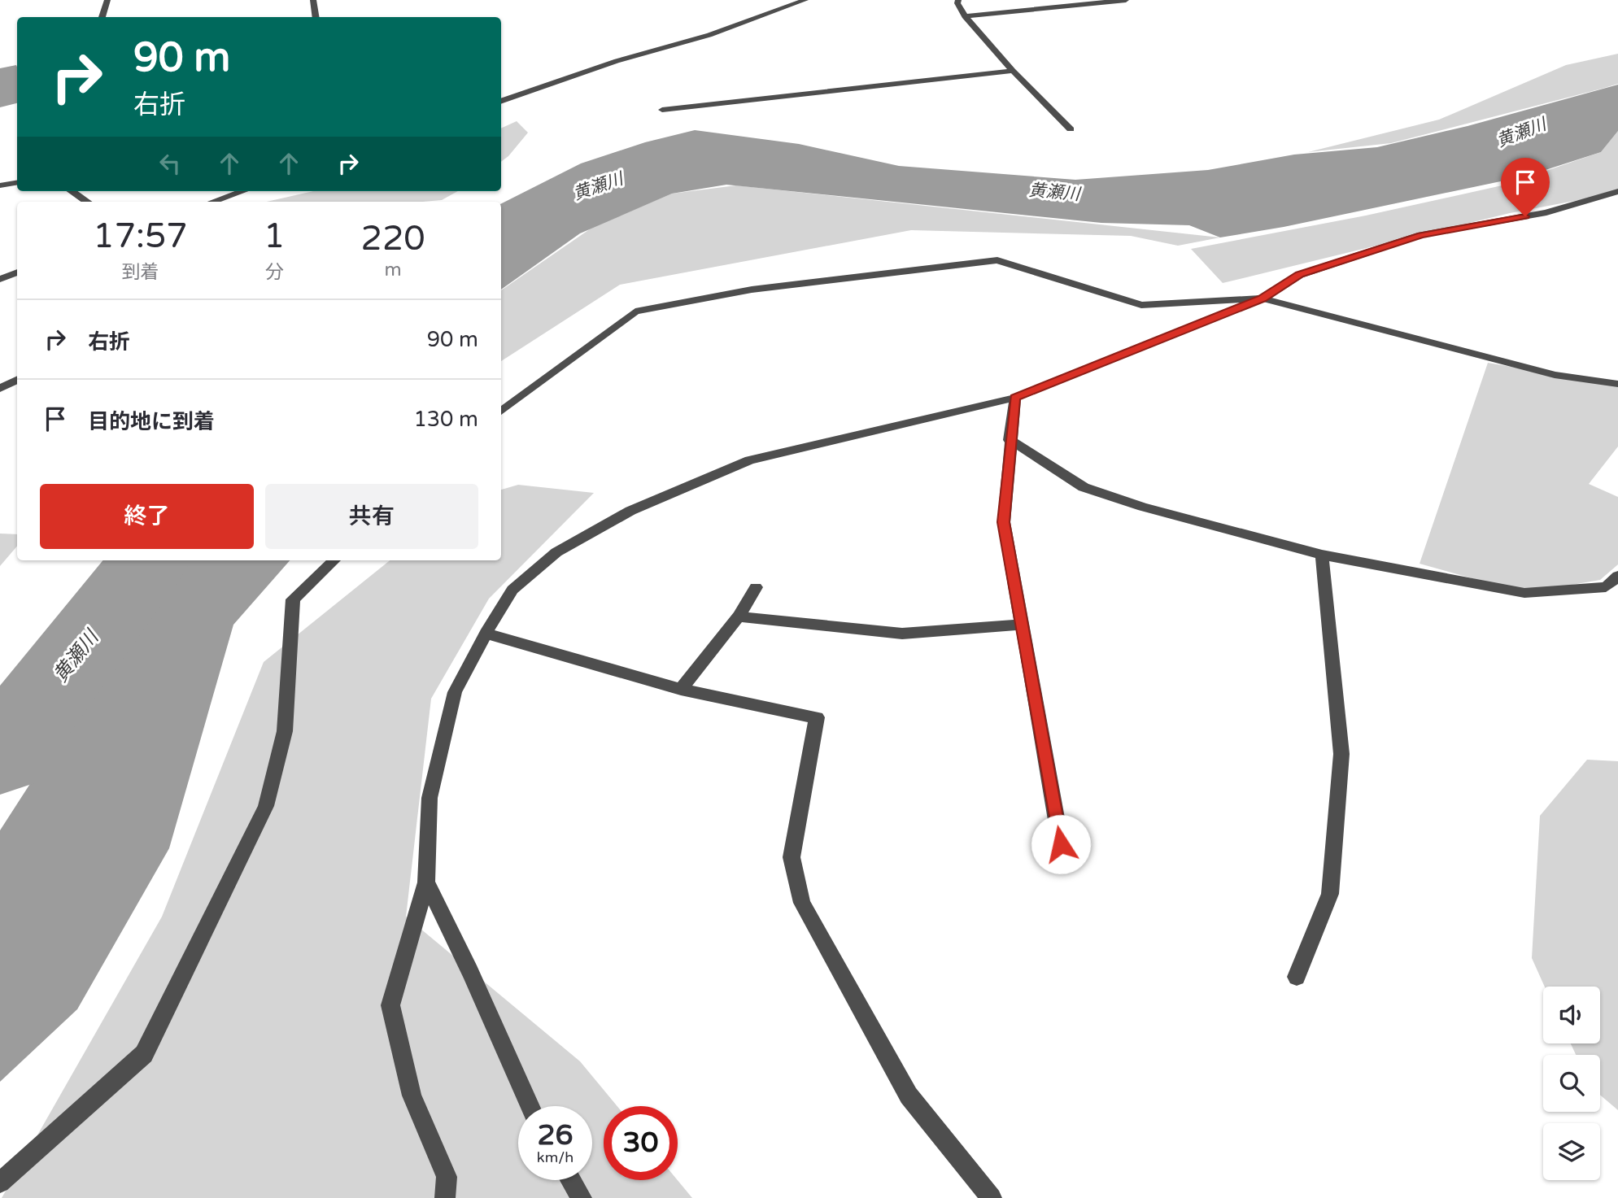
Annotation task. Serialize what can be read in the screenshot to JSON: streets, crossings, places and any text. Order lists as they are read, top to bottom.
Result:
{
  "water": ["黄瀬川"],
  "page": {
    "turn": ["90 m", "右折"],
    "eta": [
      "17:57",
      "到着",
      "1",
      "分",
      "220",
      "m"
    ],
    "list": [
      {
        "name": "右折",
        "value": "90 m"
      },
      {
        "name": "目的地に到着",
        "value": "130 m"
      }
    ],
    "buttons": ["終了", "共有"],
    "speed": "26 km/h",
    "limit": "30"
  }
}
